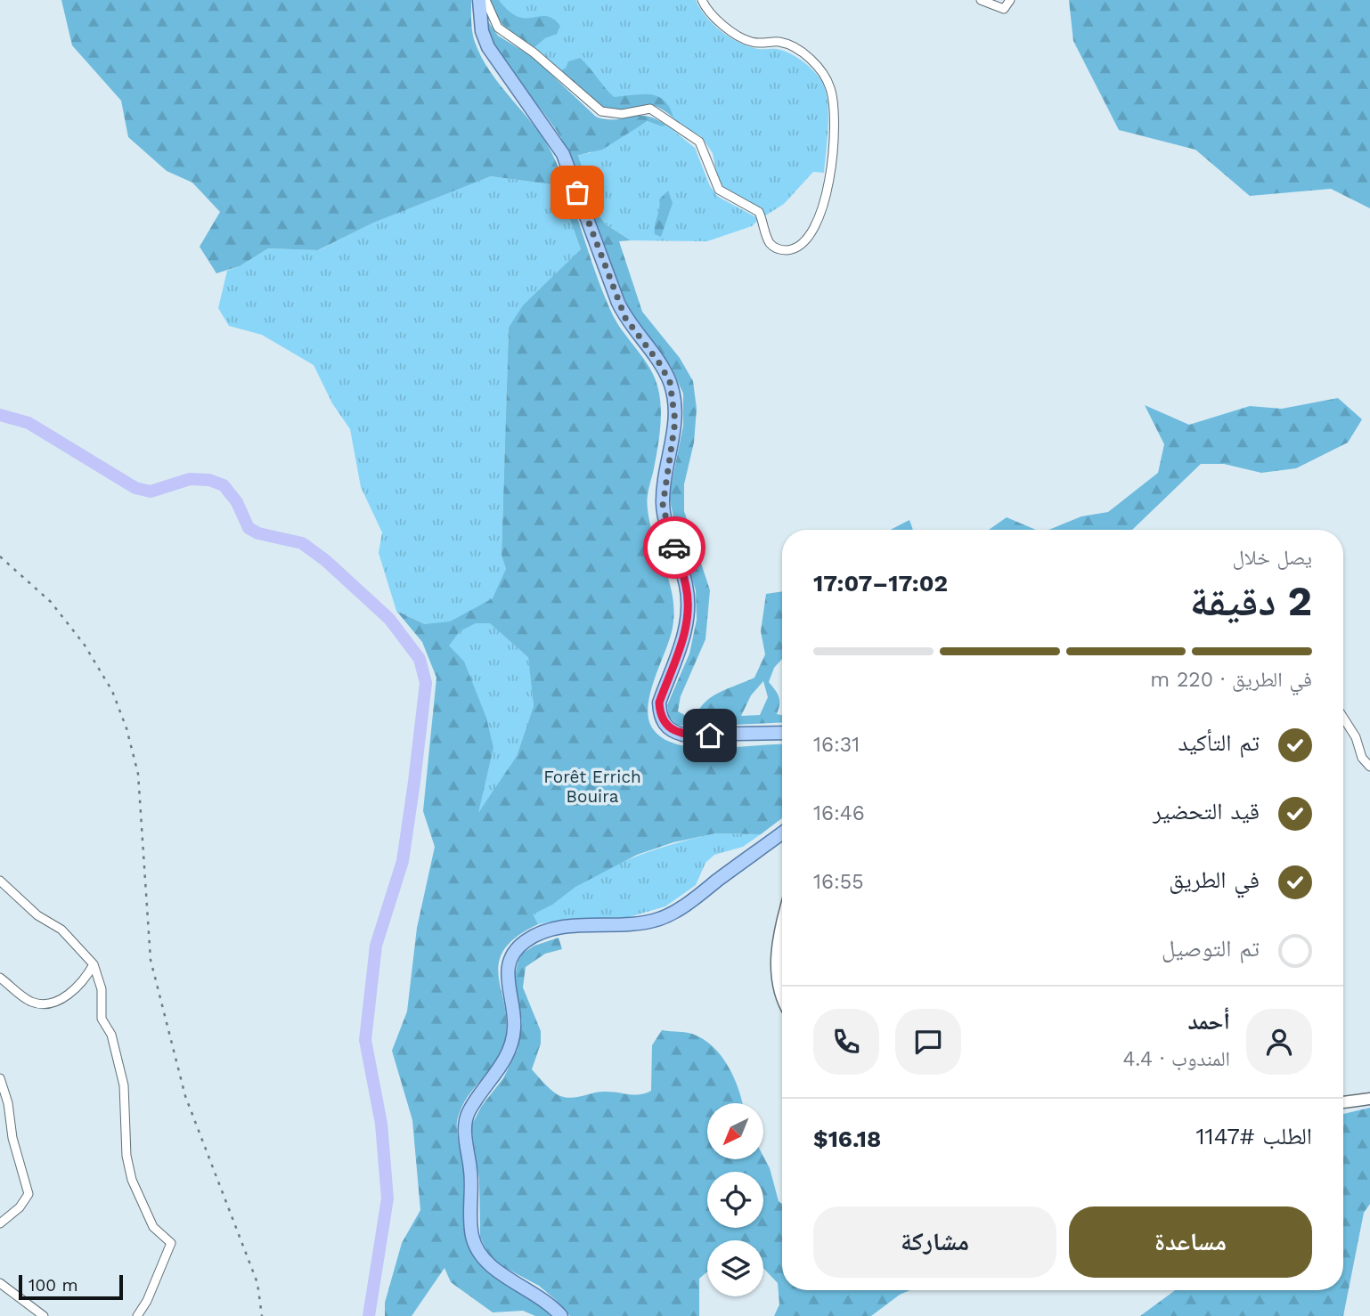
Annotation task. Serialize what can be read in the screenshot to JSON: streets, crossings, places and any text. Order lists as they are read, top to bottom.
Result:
{
  "parks": ["Forêt Errich Bouira"],
  "scale_bar": "100 m",
  "north": "bottom left",
  "page": {
    "heading": ["2 دقيقة", "يصل خلال", "17:02–17:07"],
    "panel": [
      "أحمد",
      "المندوب · 4.4",
      "الطلب #1147",
      "$16.18"
    ],
    "bar": "في الطريق · 220 m",
    "list": [
      ["تم التأكيد", "16:31"],
      ["قيد التحضير", "16:46"],
      ["في الطريق", "16:55"],
      "تم التوصيل"
    ],
    "buttons": ["مساعدة", "مشاركة"],
    "scale": "100 m"
  }
}
